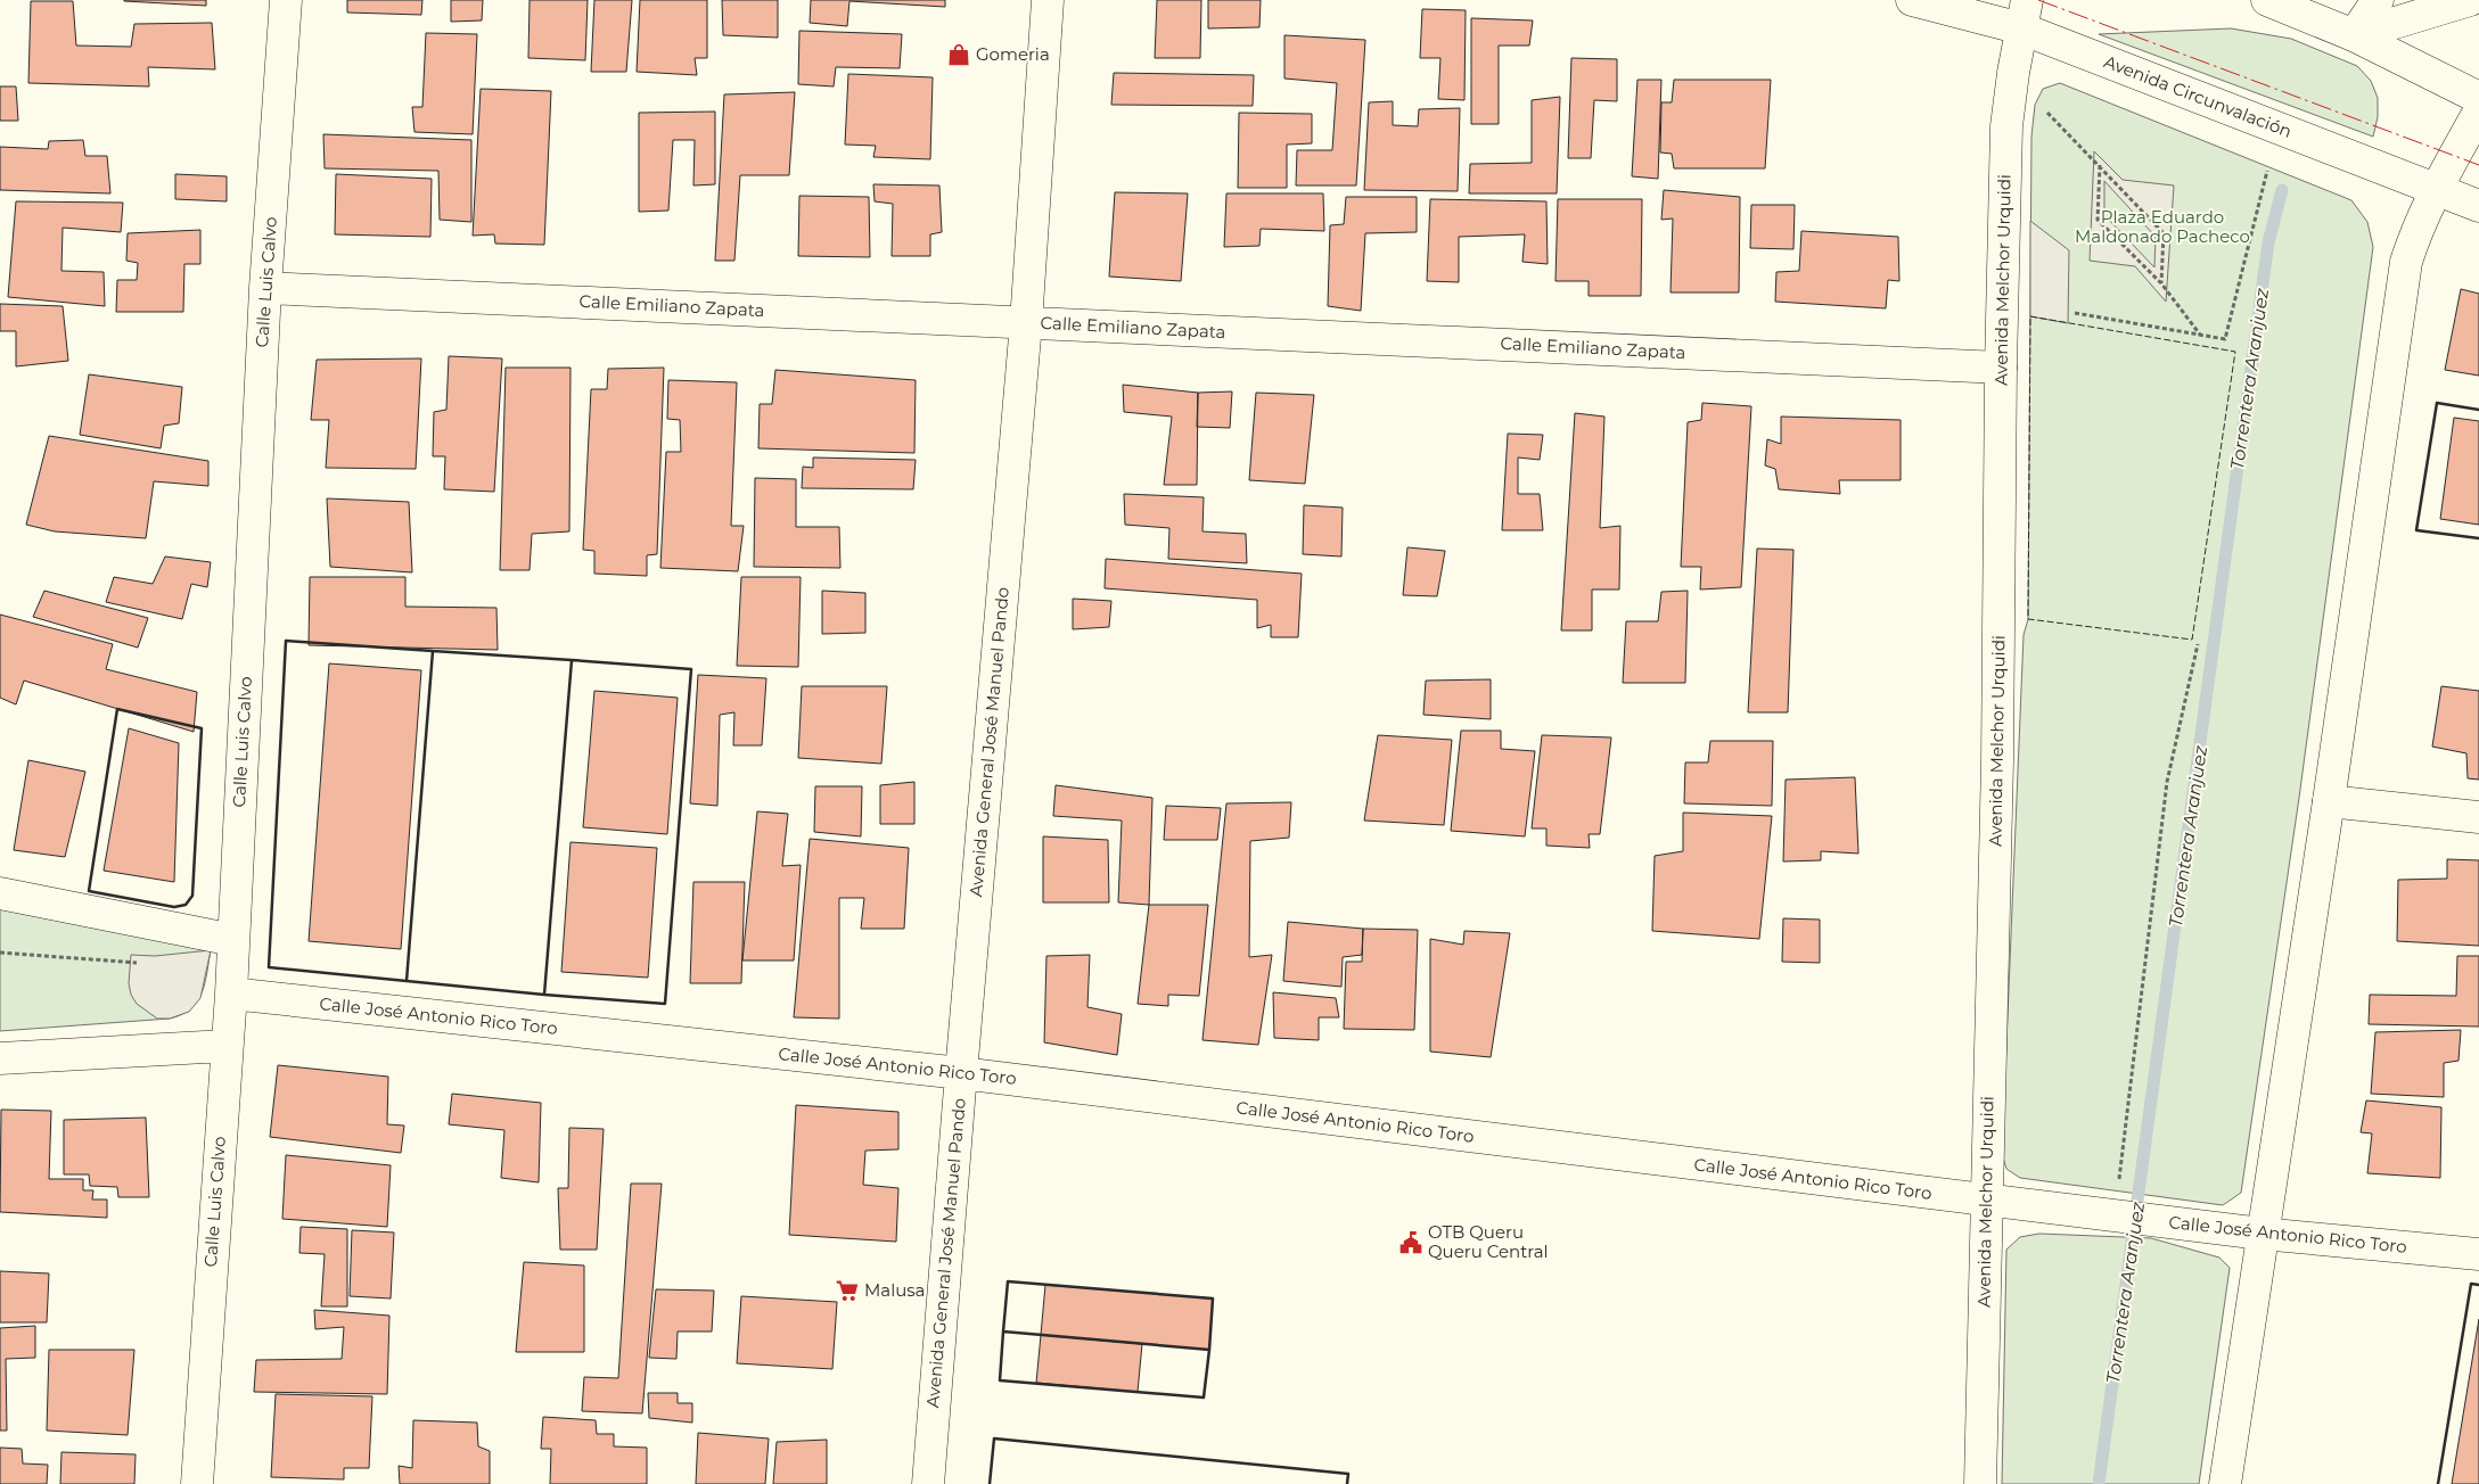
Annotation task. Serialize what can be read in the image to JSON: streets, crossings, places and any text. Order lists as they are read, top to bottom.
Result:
{
  "streets": {
    "main road": [
      "Avenida Circunvalación",
      "Avenida Melchor Urquidi",
      "Calle Luis Calvo",
      "Calle Emiliano Zapata",
      "Avenida General José Manuel Pando",
      "Calle José Antonio Rico Toro"
    ]
  },
  "crossings": [
    ["Avenida Circunvalación", "Avenida Melchor Urquidi"],
    ["Avenida Melchor Urquidi", "Calle Emiliano Zapata"],
    ["Avenida Melchor Urquidi", "Calle José Antonio Rico Toro"],
    ["Calle Luis Calvo", "Calle Emiliano Zapata"],
    ["Calle Luis Calvo", "Calle José Antonio Rico Toro"],
    ["Calle Emiliano Zapata", "Avenida General José Manuel Pando"],
    ["Avenida General José Manuel Pando", "Calle José Antonio Rico Toro"]
  ],
  "water": ["Torrentera Aranjuez"],
  "parks": ["Plaza Eduardo Maldonado Pacheco"],
  "places": {
    "shop": ["Gomeria"],
    "public building": ["OTB Queru Queru Central"],
    "supermarket": ["Malusa"]
  }
}
